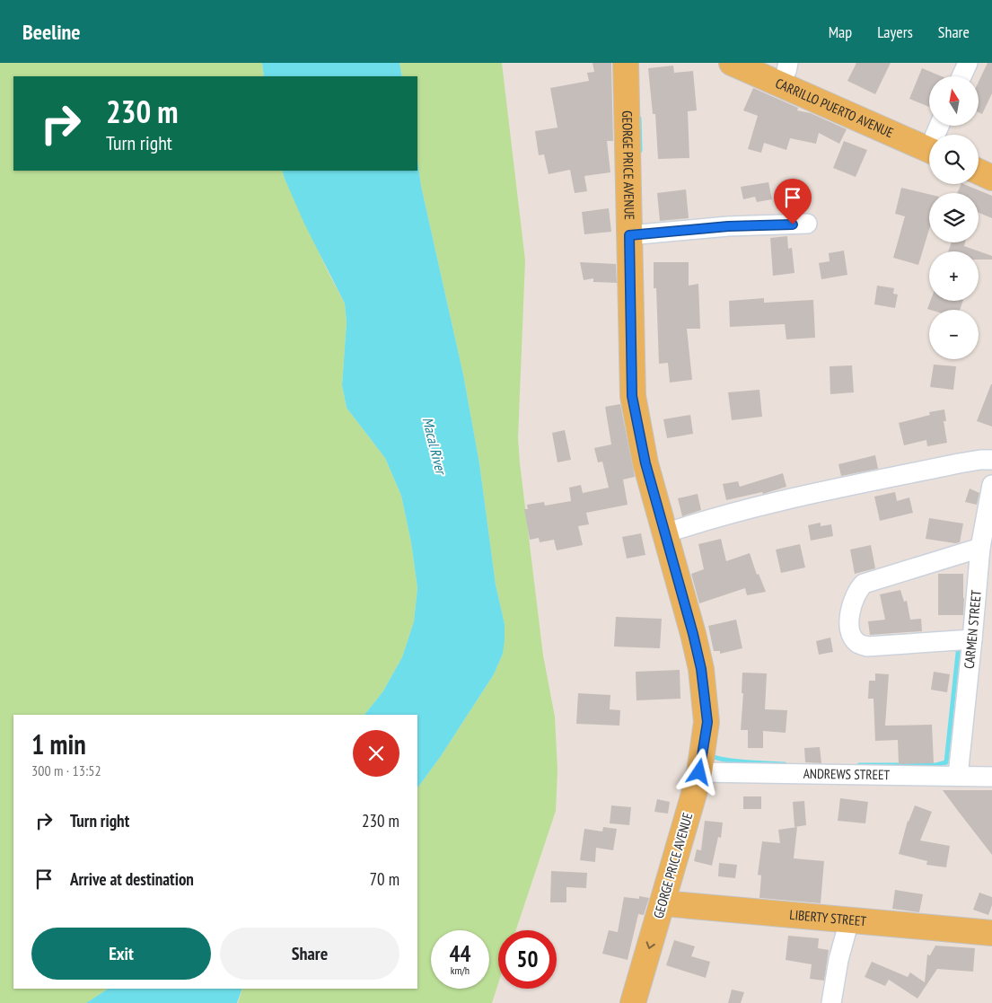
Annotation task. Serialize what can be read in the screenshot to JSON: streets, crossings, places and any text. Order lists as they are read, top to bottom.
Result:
{
  "streets": {
    "main road": ["CARRILLO PUERTO AVENUE", "GEORGE PRICE AVENUE", "LIBERTY STREET"],
    "street": ["CARMEN STREET", "ANDREWS STREET"]
  },
  "crossings": [
    ["GEORGE PRICE AVENUE", "ANDREWS STREET"],
    ["GEORGE PRICE AVENUE", "LIBERTY STREET"],
    ["CARMEN STREET", "ANDREWS STREET"]
  ],
  "water": ["Macal River"],
  "north": "top",
  "page": {
    "header": "Beeline",
    "nav": ["Map", "Layers", "Share"],
    "map_buttons": ["+", "−"],
    "turn": ["230 m", "Turn right"],
    "heading": ["1 min", "300 m · 13:52"],
    "list": [
      {
        "name": "Turn right",
        "value": "230 m"
      },
      {
        "name": "Arrive at destination",
        "value": "70 m"
      }
    ],
    "buttons": ["Exit", "Share"],
    "speed": "44 km/h",
    "limit": "50"
  }
}
